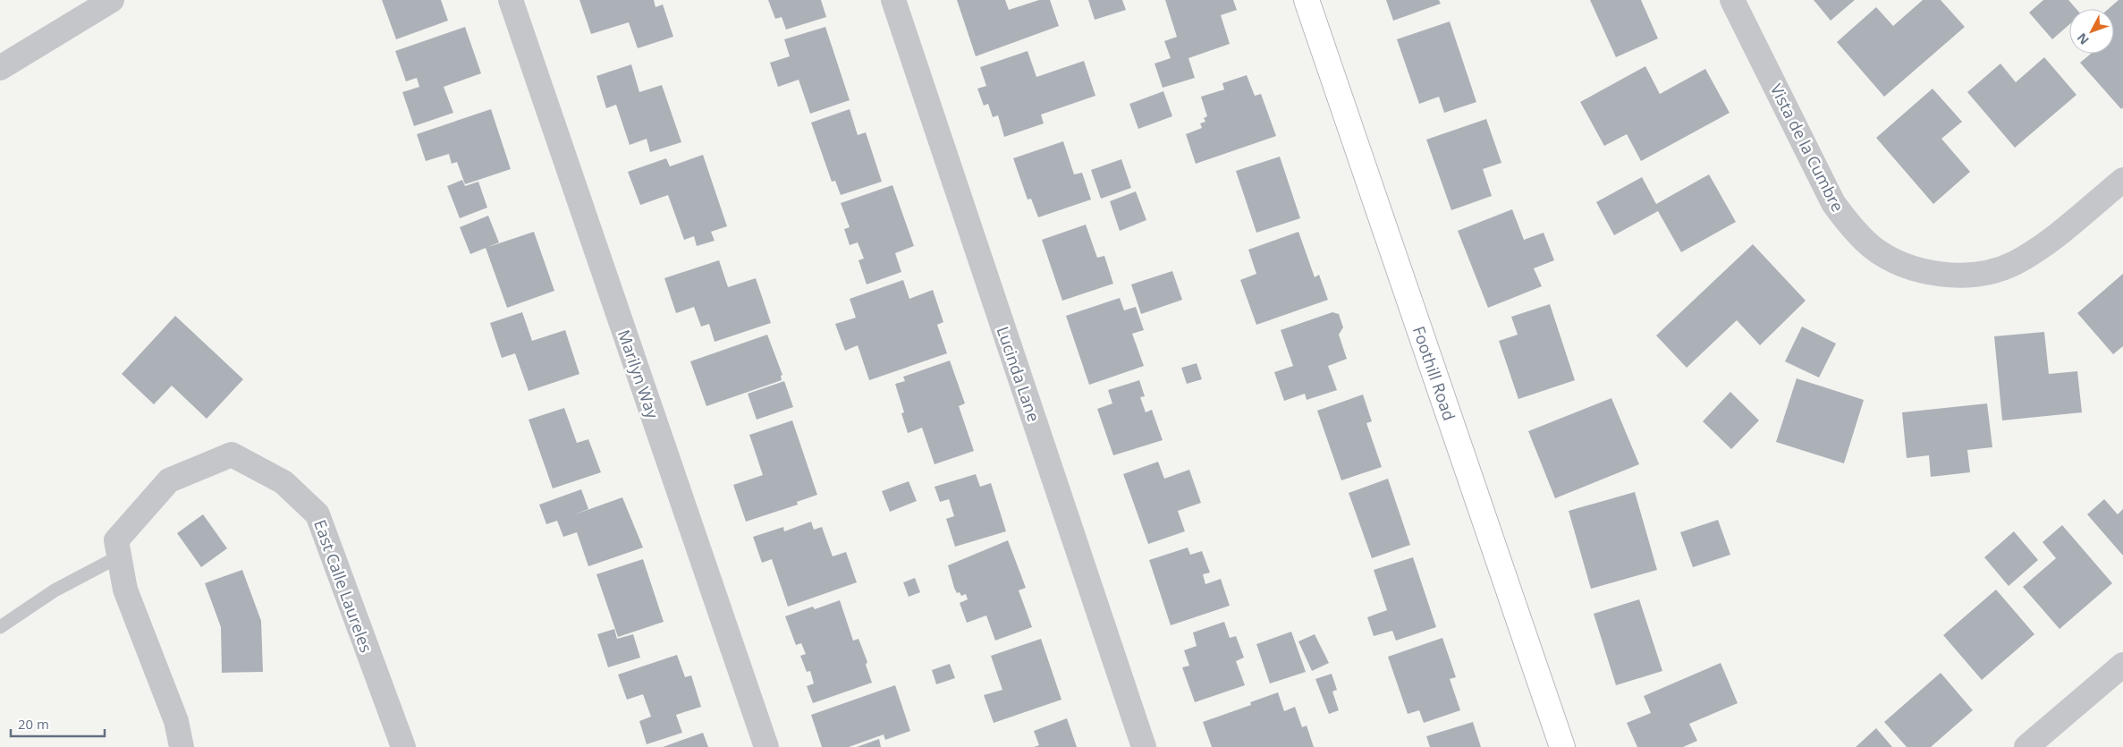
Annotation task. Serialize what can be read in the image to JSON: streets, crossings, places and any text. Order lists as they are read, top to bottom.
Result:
{
  "streets": {
    "main road": ["Foothill Road"],
    "street": [
      "Vista de la Cumbre",
      "Marilyn Way",
      "Lucinda Lane",
      "East Calle Laureles"
    ]
  },
  "scale_bar": "20 m",
  "north": "bottom left"
}
